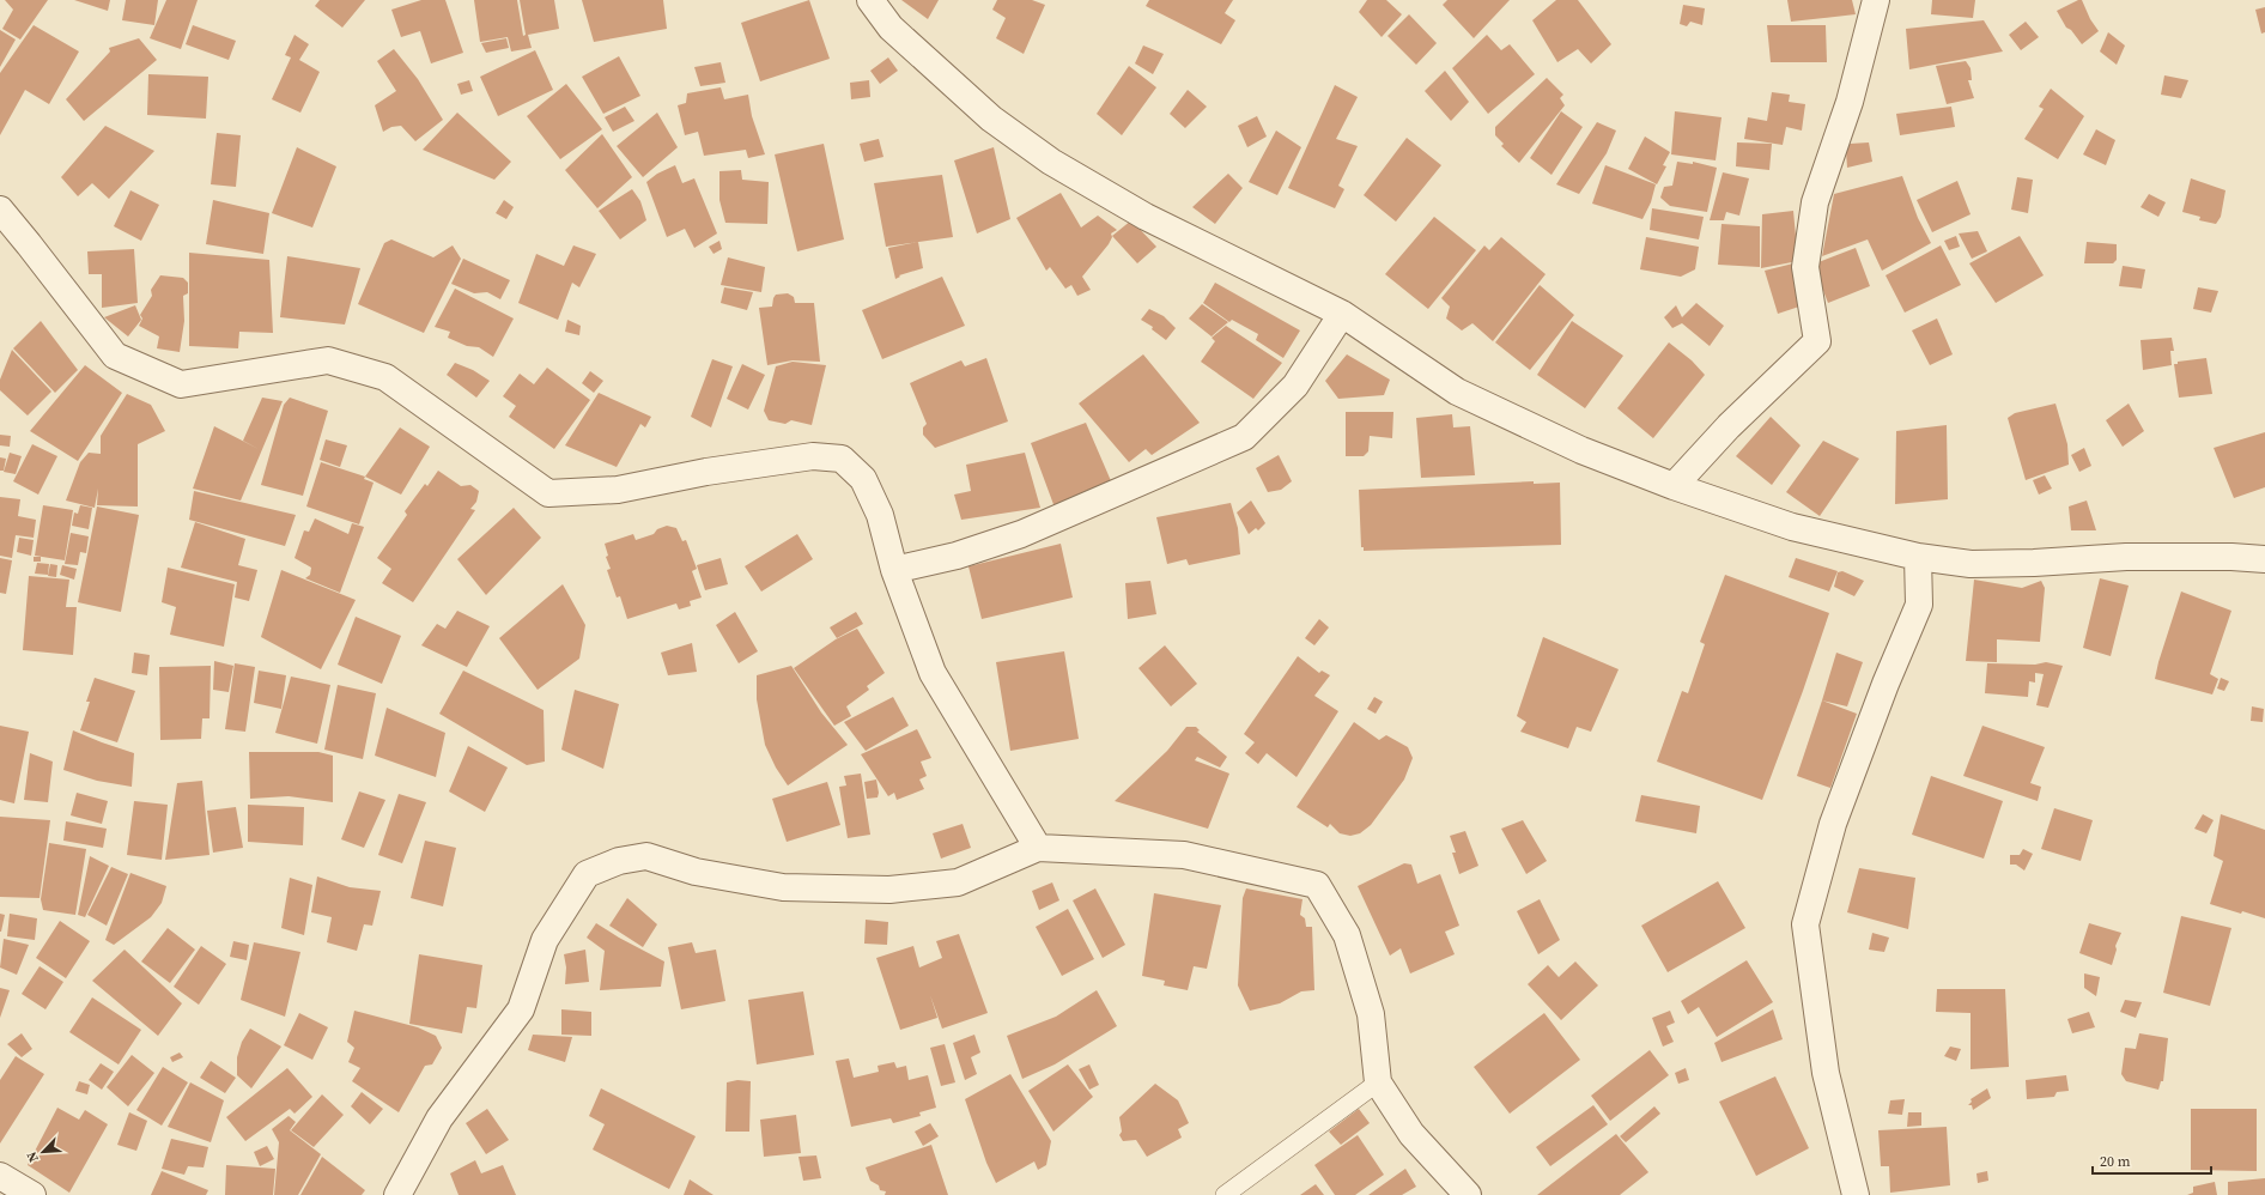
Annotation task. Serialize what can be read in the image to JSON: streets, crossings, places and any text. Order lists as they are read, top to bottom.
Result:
{
  "scale_bar": "20 m",
  "north": "bottom left"
}
